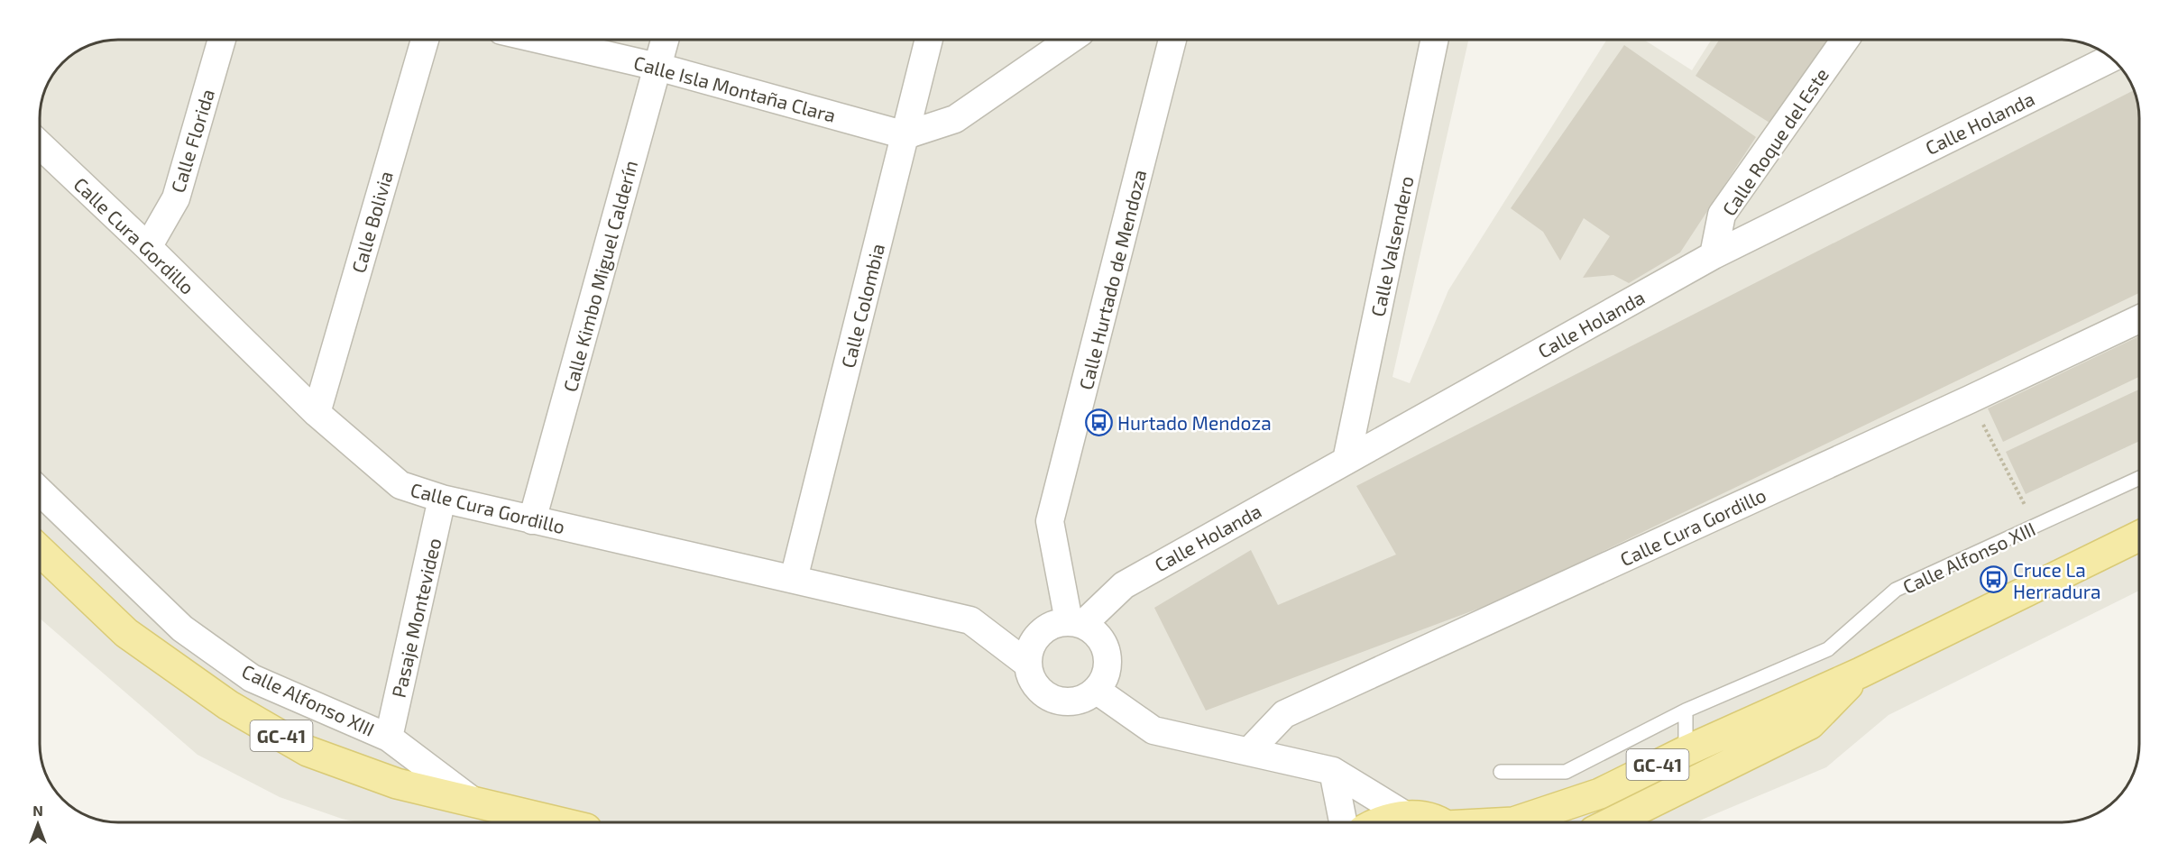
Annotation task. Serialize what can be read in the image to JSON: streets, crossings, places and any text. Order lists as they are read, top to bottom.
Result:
{
  "streets": {
    "main road": ["GC-41"],
    "street": [
      "Calle Isla Montaña Clara",
      "Calle Holanda",
      "Calle Florida",
      "Calle Roque del Este",
      "Calle Bolivia",
      "Calle Cura Gordillo",
      "Calle Valsendero",
      "Calle Kimbo Miguel Calderín",
      "Calle Hurtado de Mendoza",
      "Calle Colombia",
      "Calle Alfonso XIII",
      "Pasaje Montevideo"
    ]
  },
  "crossings": [
    ["Calle Isla Montaña Clara", "Calle Kimbo Miguel Calderín"],
    ["Calle Isla Montaña Clara", "Calle Colombia"],
    ["Calle Holanda", "Calle Roque del Este"],
    ["Calle Holanda", "Calle Cura Gordillo"],
    ["Calle Holanda", "Calle Valsendero"],
    ["Calle Holanda", "Calle Hurtado de Mendoza"],
    ["Calle Florida", "Calle Cura Gordillo"],
    ["Calle Bolivia", "Calle Cura Gordillo"],
    ["Calle Cura Gordillo", "Calle Kimbo Miguel Calderín"],
    ["Calle Cura Gordillo", "Calle Hurtado de Mendoza"],
    ["Calle Cura Gordillo", "Calle Colombia"],
    ["Calle Cura Gordillo", "Pasaje Montevideo"],
    ["Calle Alfonso XIII", "Pasaje Montevideo"],
    ["Calle Alfonso XIII", "GC-41"]
  ],
  "places": {
    "bus stop": ["Hurtado Mendoza", "Cruce La Herradura"]
  },
  "north": "top"
}
